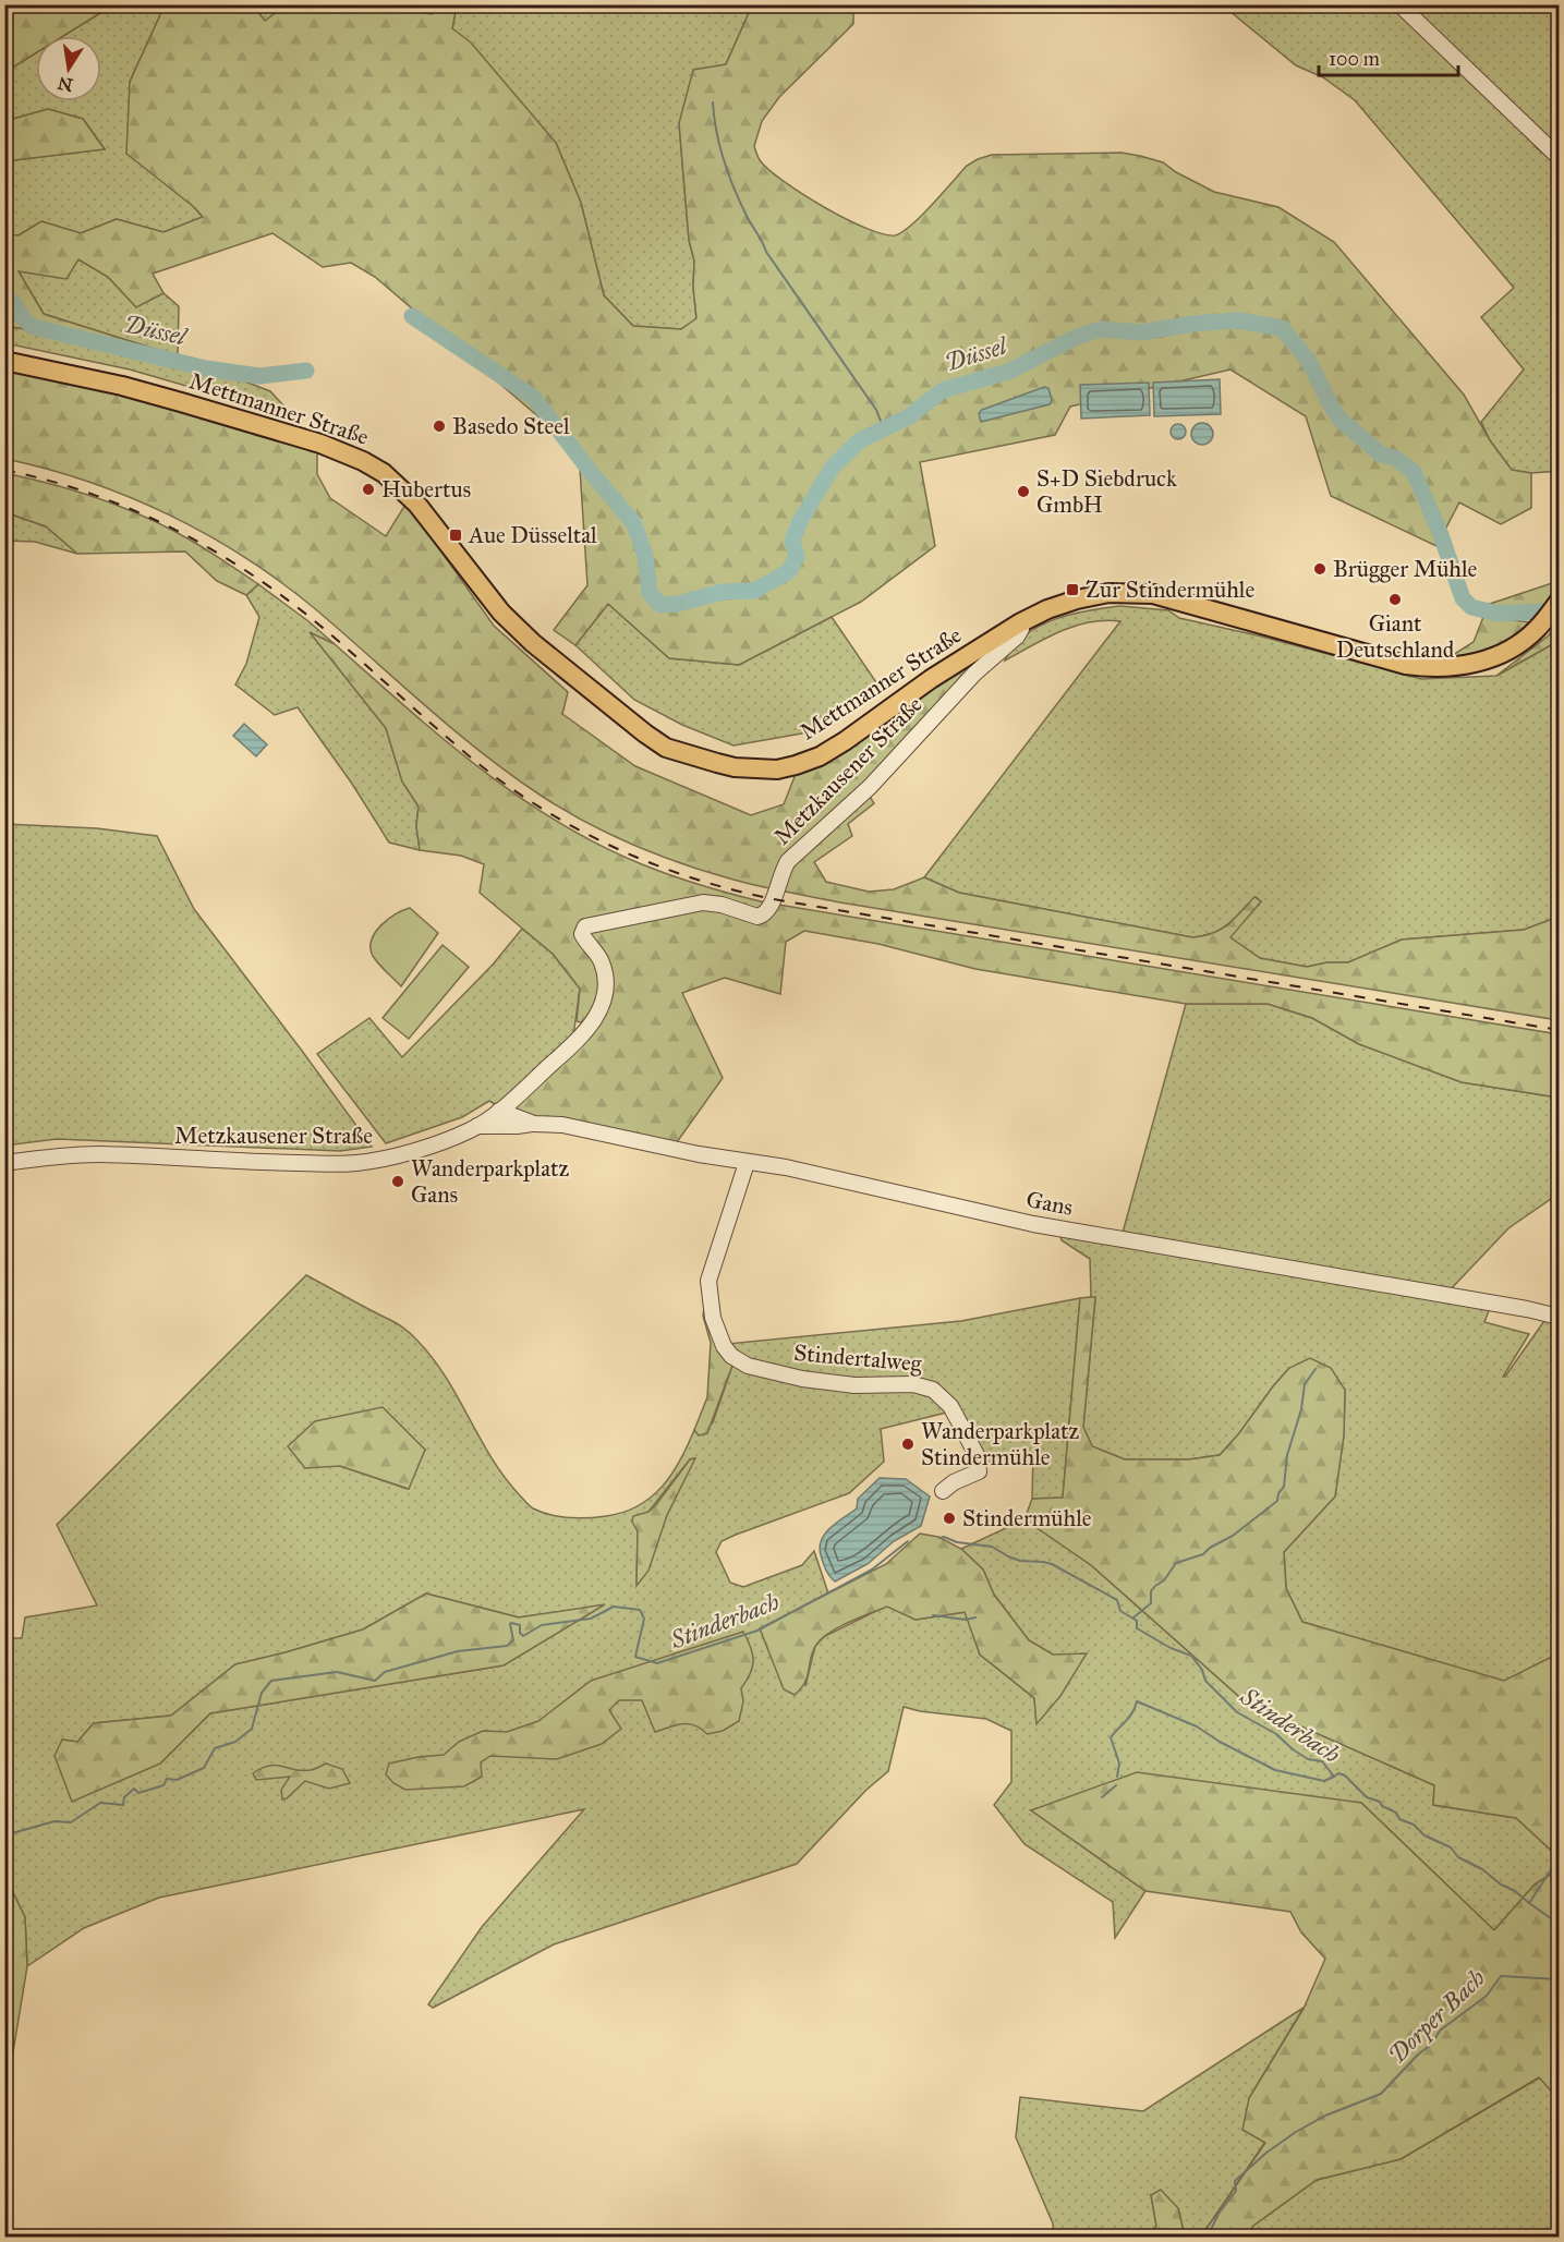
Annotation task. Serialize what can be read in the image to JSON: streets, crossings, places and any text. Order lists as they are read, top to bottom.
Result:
{
  "streets": {
    "main road": ["Mettmanner Straße"],
    "street": ["Metzkausener Straße", "Gans", "Stindertalweg"]
  },
  "crossings": [
    ["Mettmanner Straße", "Metzkausener Straße"],
    ["Metzkausener Straße", "Gans"],
    ["Gans", "Stindertalweg"]
  ],
  "water": ["Düssel", "Stinderbach", "Dorper Bach"],
  "places": {
    "other": [
      "Basedo Steel",
      "Hubertus",
      "S+D Siebdruck GmbH",
      "Brügger Mühle",
      "Giant Deutschland",
      "Wanderparkplatz Gans",
      "Wanderparkplatz Stindermühle",
      "Stindermühle"
    ],
    "transit": ["Aue Düsseltal", "Zur Stindermühle"]
  },
  "scale_bar": "100 m",
  "north": "bottom"
}
